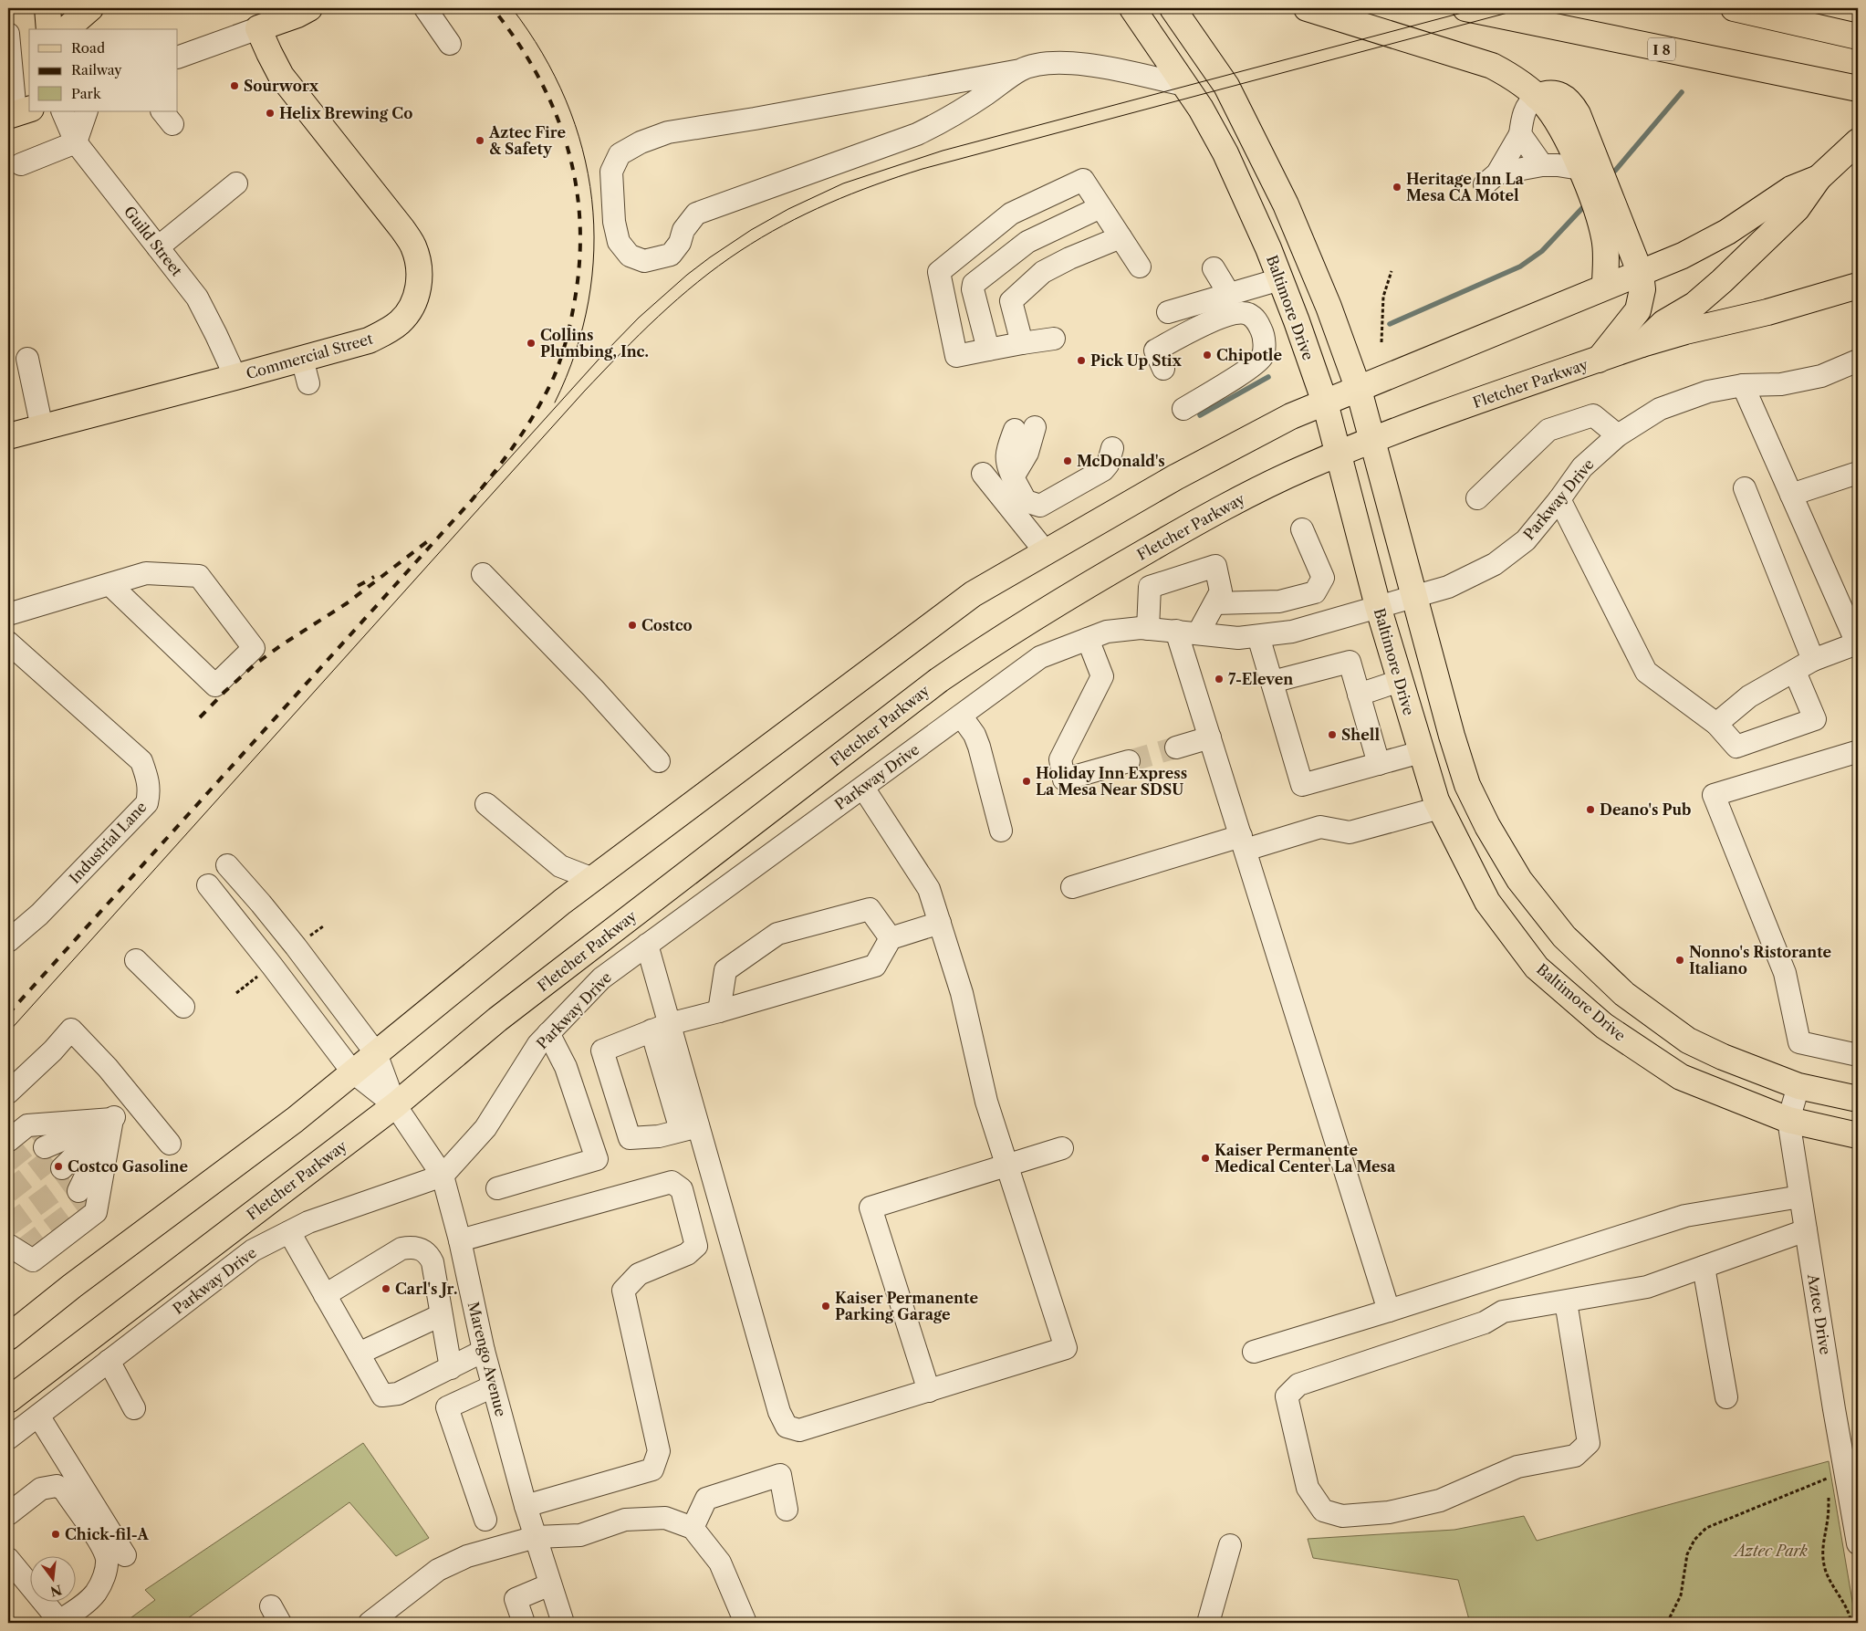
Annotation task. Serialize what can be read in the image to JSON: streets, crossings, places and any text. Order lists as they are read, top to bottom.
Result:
{
  "streets": {
    "main road": [
      "I 8",
      "Baltimore Drive",
      "Commercial Street",
      "Fletcher Parkway"
    ],
    "street": [
      "Guild Street",
      "Parkway Drive",
      "Industrial Lane",
      "Aztec Drive",
      "Marengo Avenue"
    ]
  },
  "crossings": [
    ["Guild Street", "Commercial Street"],
    ["Baltimore Drive", "Fletcher Parkway"],
    ["Baltimore Drive", "Parkway Drive"],
    ["Baltimore Drive", "Aztec Drive"],
    ["Fletcher Parkway", "Marengo Avenue"],
    ["Parkway Drive", "Marengo Avenue"]
  ],
  "parks": ["Aztec Park"],
  "places": [
    "Sourworx",
    "Helix Brewing Co",
    "Aztec Fire & Safety",
    "Heritage Inn La Mesa CA Motel",
    "Collins Plumbing, Inc.",
    "Chipotle",
    "Pick Up Stix",
    "McDonald's",
    "Costco",
    "7-Eleven",
    "Shell",
    "Holiday Inn Express La Mesa Near SDSU",
    "Deano's Pub",
    "Nonno's Ristorante Italiano",
    "Kaiser Permanente Medical Center La Mesa",
    "Costco Gasoline",
    "Carl's Jr.",
    "Kaiser Permanente Parking Garage",
    "Chick-fil-A"
  ],
  "legend": ["Road", "Railway", "Park"],
  "north": "bottom"
}
